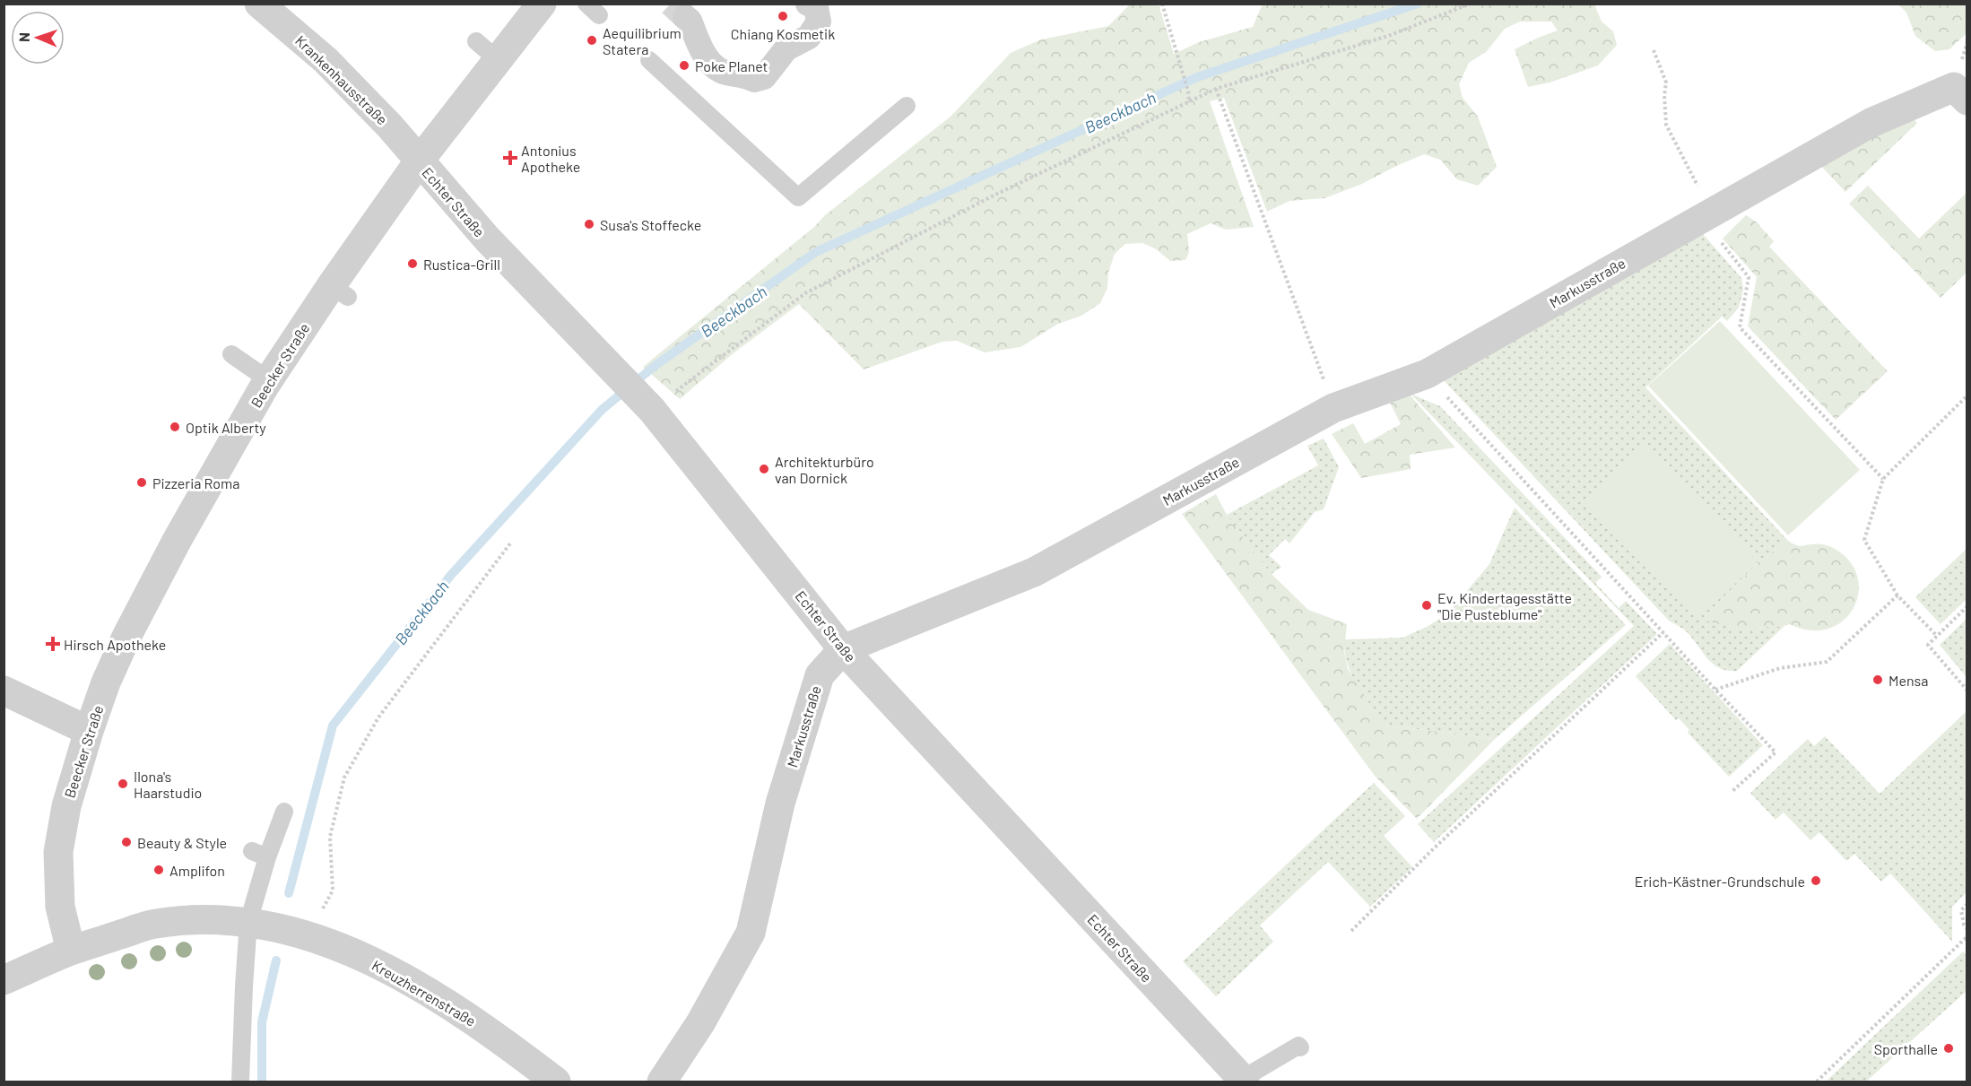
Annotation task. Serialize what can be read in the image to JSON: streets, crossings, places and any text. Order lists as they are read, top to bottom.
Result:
{
  "streets": {
    "street": [
      "Krankenhausstraße",
      "Echter Straße",
      "Markusstraße",
      "Beecker Straße",
      "Kreuzherrenstraße"
    ]
  },
  "crossings": [
    ["Krankenhausstraße", "Echter Straße"],
    ["Krankenhausstraße", "Beecker Straße"],
    ["Echter Straße", "Markusstraße"],
    ["Echter Straße", "Beecker Straße"],
    ["Beecker Straße", "Kreuzherrenstraße"]
  ],
  "water": ["Beeckbach"],
  "places": {
    "other": [
      "Chiang Kosmetik",
      "Aequilibrium Statera",
      "Poke Planet",
      "Susa's Stoffecke",
      "Rustica-Grill",
      "Optik Alberty",
      "Architekturbüro van Dornick",
      "Pizzeria Roma",
      "Ev. Kindertagesstätte \"Die Pusteblume\"",
      "Mensa",
      "Ilona's Haarstudio",
      "Beauty & Style",
      "Amplifon",
      "Erich-Kästner-Grundschule",
      "Sporthalle"
    ],
    "health": ["Antonius Apotheke", "Hirsch Apotheke"]
  },
  "north": "left"
}
